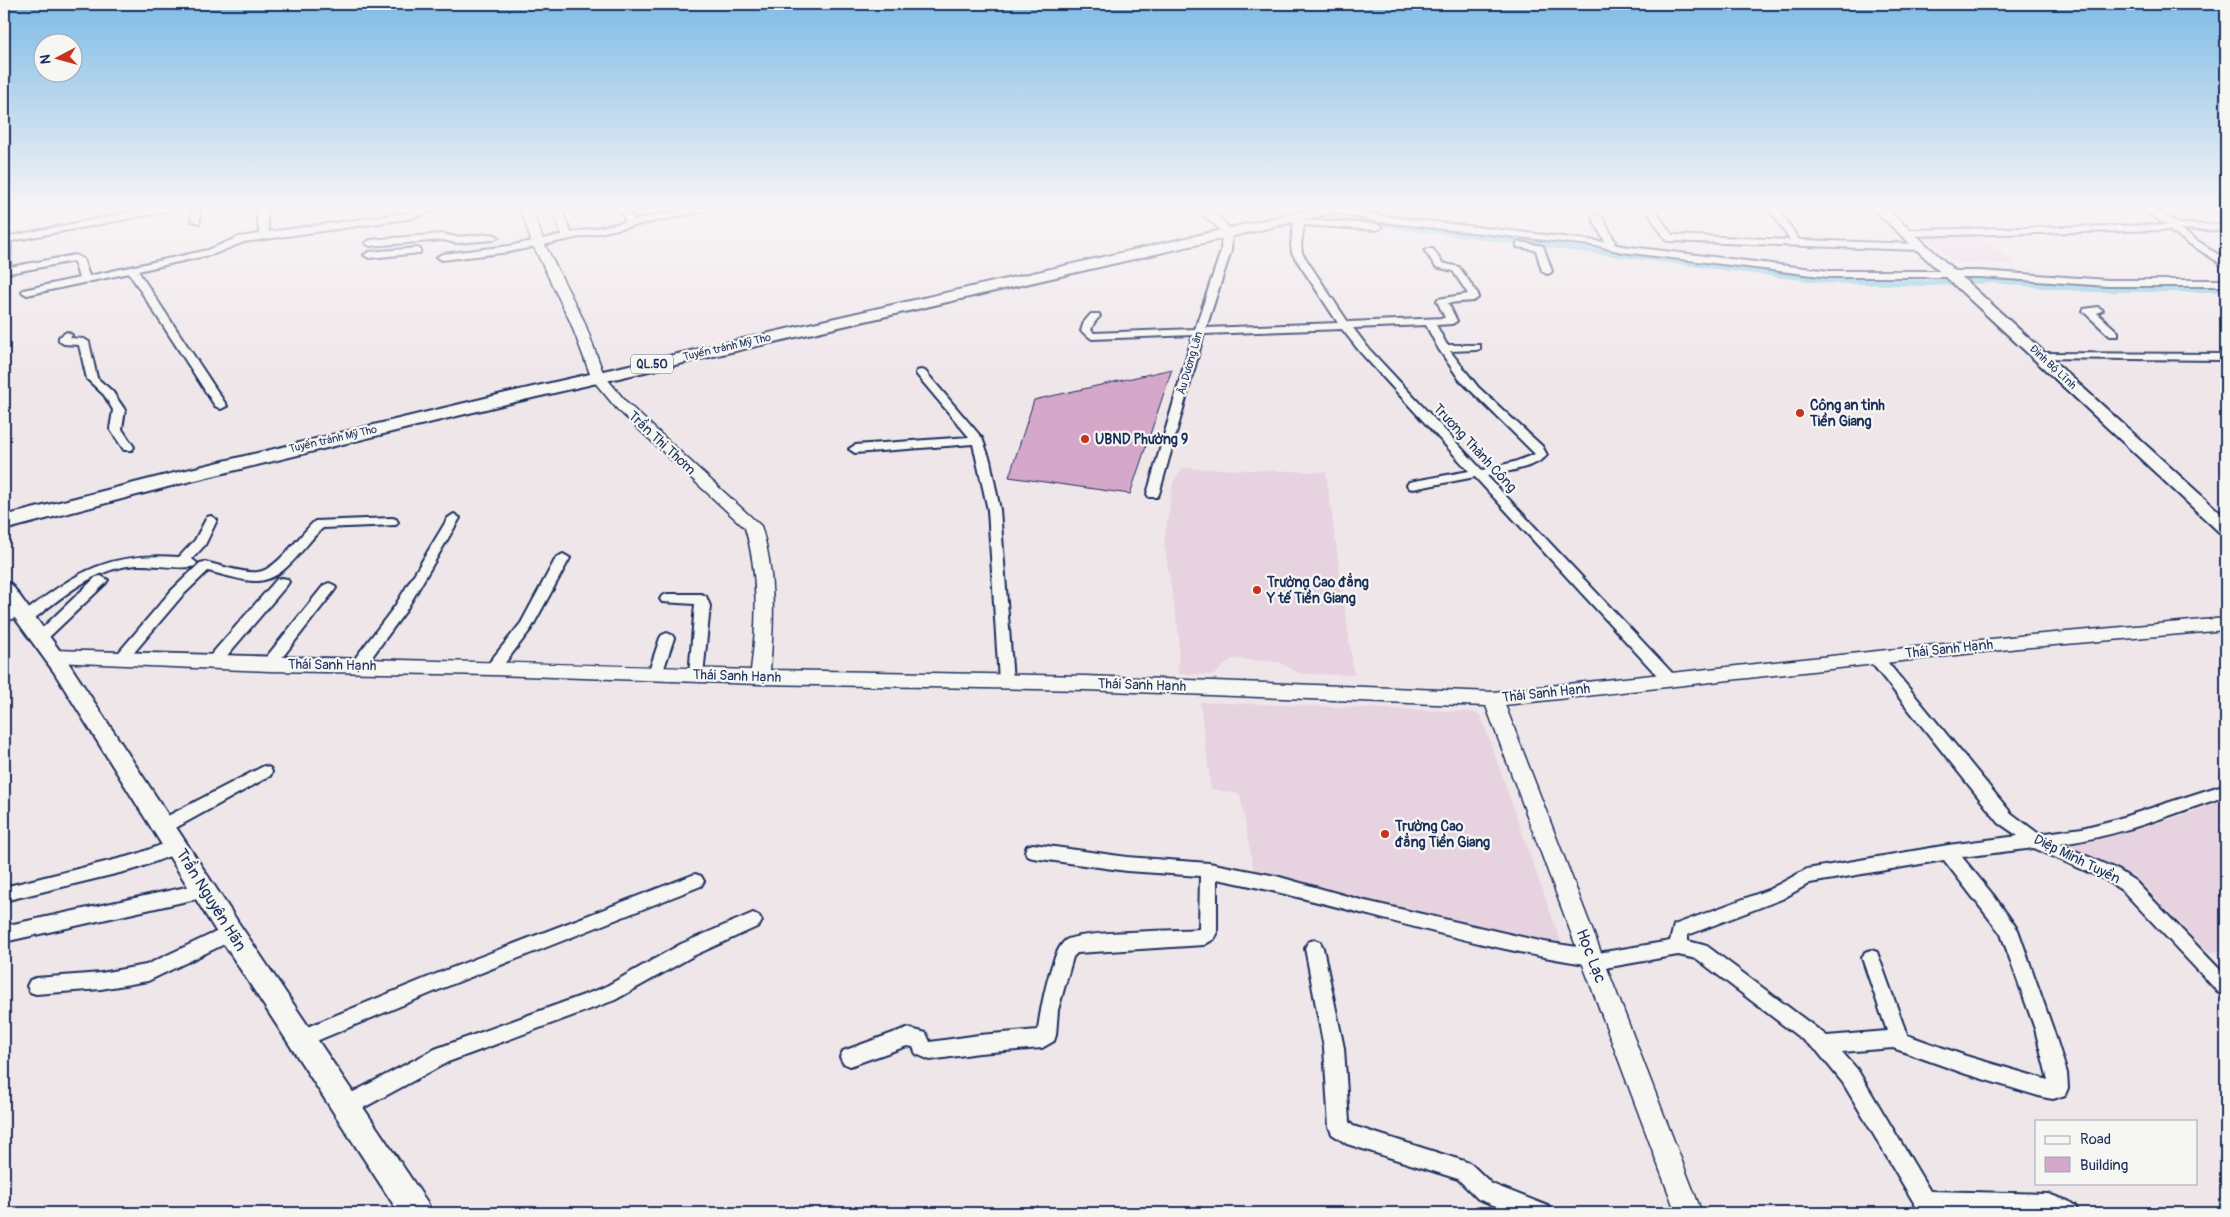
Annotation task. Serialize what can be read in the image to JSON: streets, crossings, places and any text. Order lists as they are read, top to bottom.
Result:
{
  "streets": {
    "highway": ["Tuyến tránh Mỹ Tho", "QL.50"],
    "main road": ["Đinh Bộ Lĩnh", "Trần Nguyên Hãn"],
    "street": [
      "Âu Dương Lân",
      "Trần Thị Thơm",
      "Trương Thành Công",
      "Thái Sanh Hạnh",
      "Diệp Minh Tuyền",
      "Học Lạc"
    ]
  },
  "crossings": [
    ["Tuyến tránh Mỹ Tho", "Trần Thị Thơm"],
    ["Trần Thị Thơm", "Thái Sanh Hạnh"],
    ["Trương Thành Công", "Thái Sanh Hạnh"],
    ["Thái Sanh Hạnh", "Diệp Minh Tuyền"],
    ["Thái Sanh Hạnh", "Trần Nguyên Hãn"],
    ["Thái Sanh Hạnh", "Học Lạc"]
  ],
  "places": [
    "Công an tỉnh Tiền Giang",
    "UBND Phường 9",
    "Trường Cao đẳng Y tế Tiền Giang",
    "Trường Cao đẳng Tiền Giang"
  ],
  "legend": ["Road", "Building"],
  "north": "left"
}
